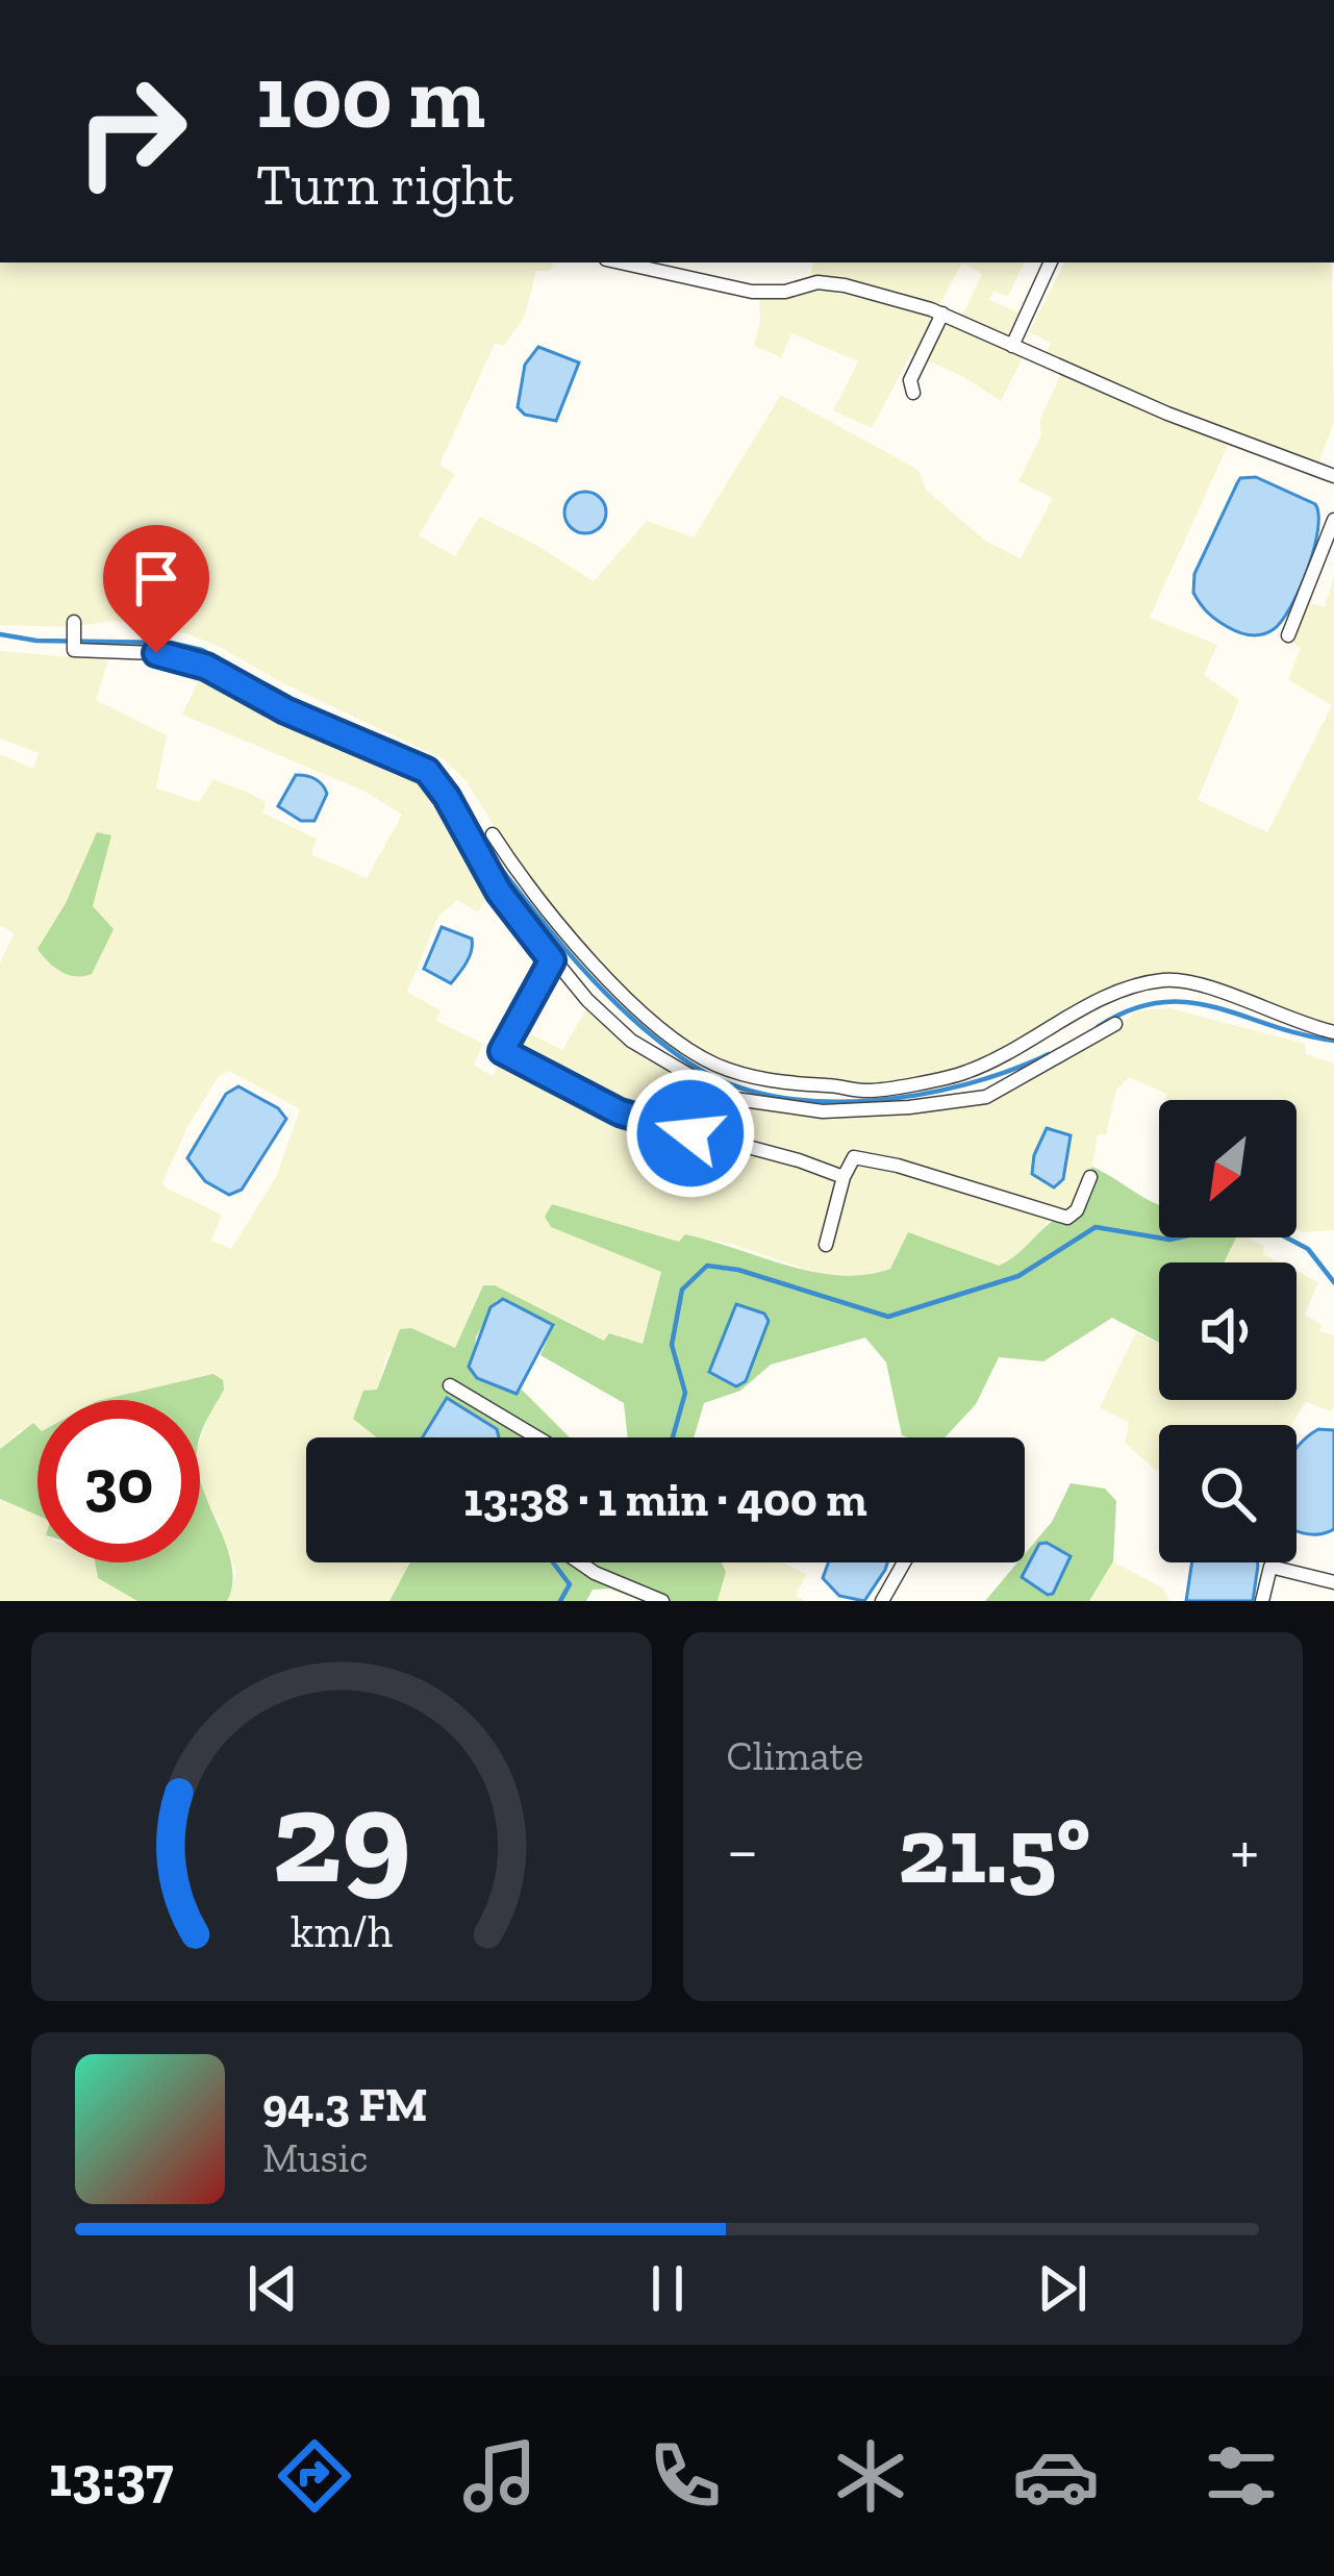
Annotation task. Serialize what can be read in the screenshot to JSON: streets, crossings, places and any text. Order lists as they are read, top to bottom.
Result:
{
  "north": "bottom left",
  "page": {
    "turn": ["100 m", "Turn right"],
    "limit": "30",
    "trip": "13:38 · 1 min · 400 m",
    "tile": "Climate",
    "heat": ["−", "21.5°", "+"],
    "song": ["94.3 FM", "Music"],
    "tabs": "13:37",
    "gauge": ["29", "km/h"]
  }
}
